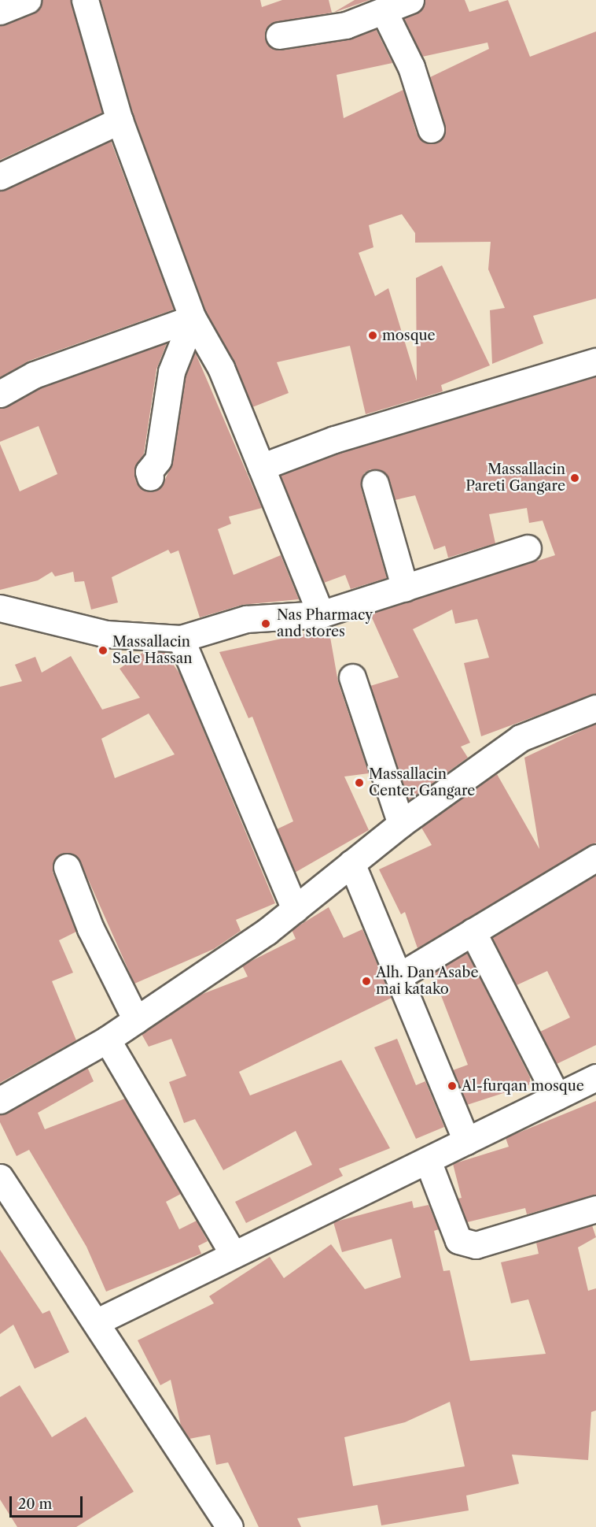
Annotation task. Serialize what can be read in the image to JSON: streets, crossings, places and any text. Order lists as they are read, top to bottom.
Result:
{
  "places": [
    "mosque",
    "Massallacin Pareti Gangare",
    "Nas Pharmacy and stores",
    "Massallacin Sale Hassan",
    "Massallacin Center Gangare",
    "Alh. Dan Asabe mai katako",
    "Al-furqan mosque"
  ],
  "scale_bar": "20 m"
}
